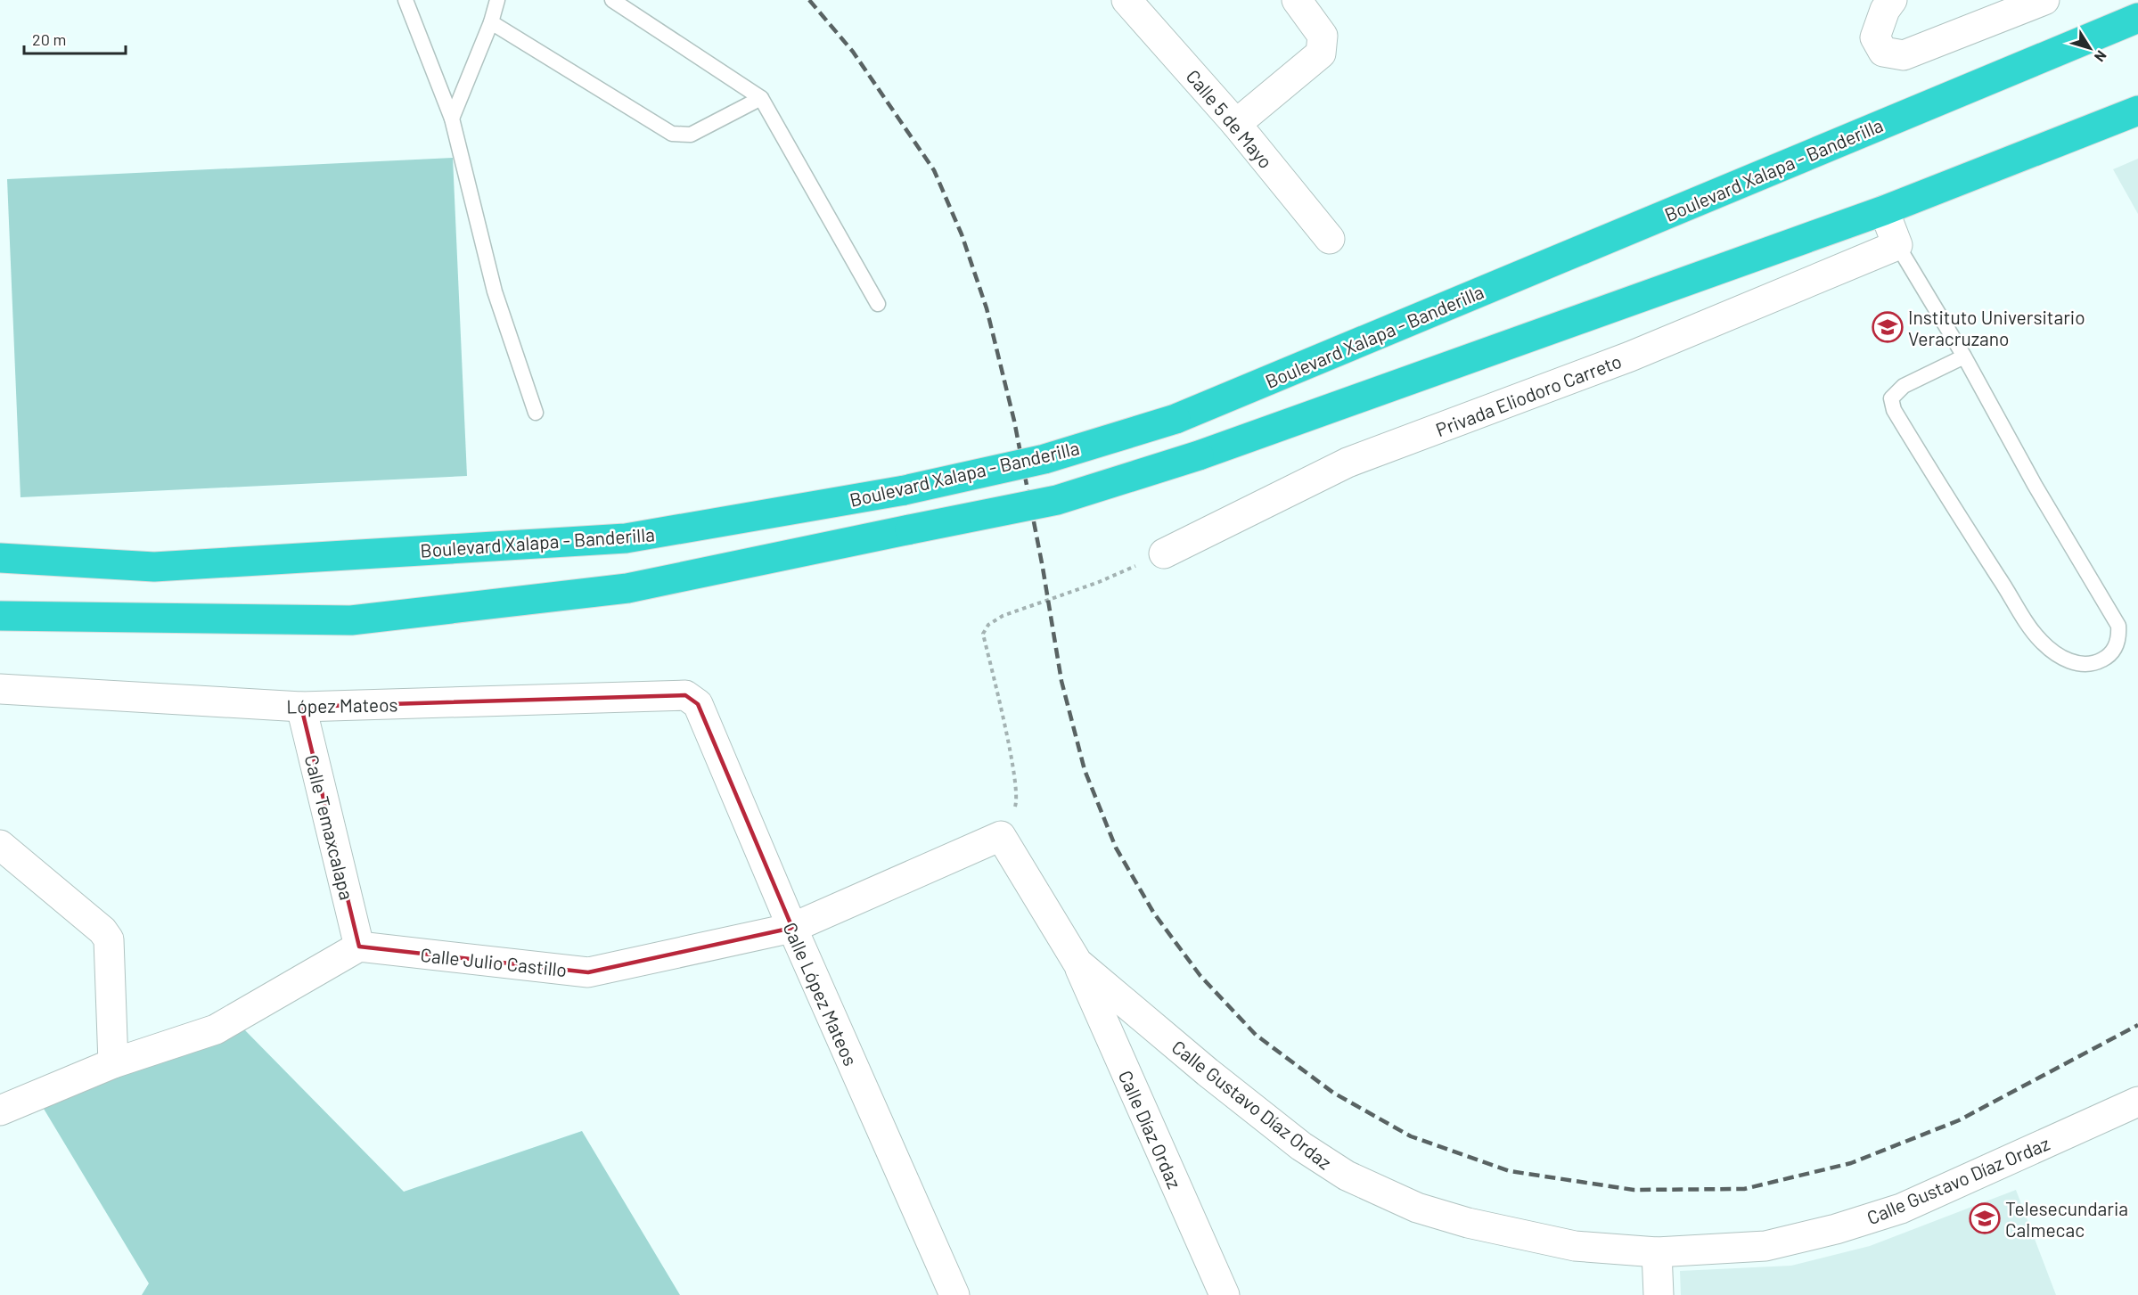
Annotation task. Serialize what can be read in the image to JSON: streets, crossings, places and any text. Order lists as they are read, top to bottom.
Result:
{
  "streets": {
    "highway": ["Boulevard Xalapa - Banderilla"],
    "street": [
      "Calle 5 de Mayo",
      "Privada Eliodoro Carreto",
      "López Mateos",
      "Calle Temaxcalapa",
      "Calle Julio Castillo",
      "Calle López Mateos",
      "Calle Gustavo Díaz Ordaz",
      "Calle Díaz Ordaz"
    ]
  },
  "crossings": [
    ["López Mateos", "Calle Temaxcalapa"],
    ["López Mateos", "Calle López Mateos"],
    ["Calle Temaxcalapa", "Calle Julio Castillo"],
    ["Calle Julio Castillo", "Calle López Mateos"],
    ["Calle Julio Castillo", "Calle Gustavo Díaz Ordaz"],
    ["Calle Gustavo Díaz Ordaz", "Calle Díaz Ordaz"]
  ],
  "places": {
    "school or university": ["Instituto Universitario Veracruzano", "Telesecundaria Calmecac"]
  },
  "scale_bar": "20 m",
  "north": "bottom right"
}
